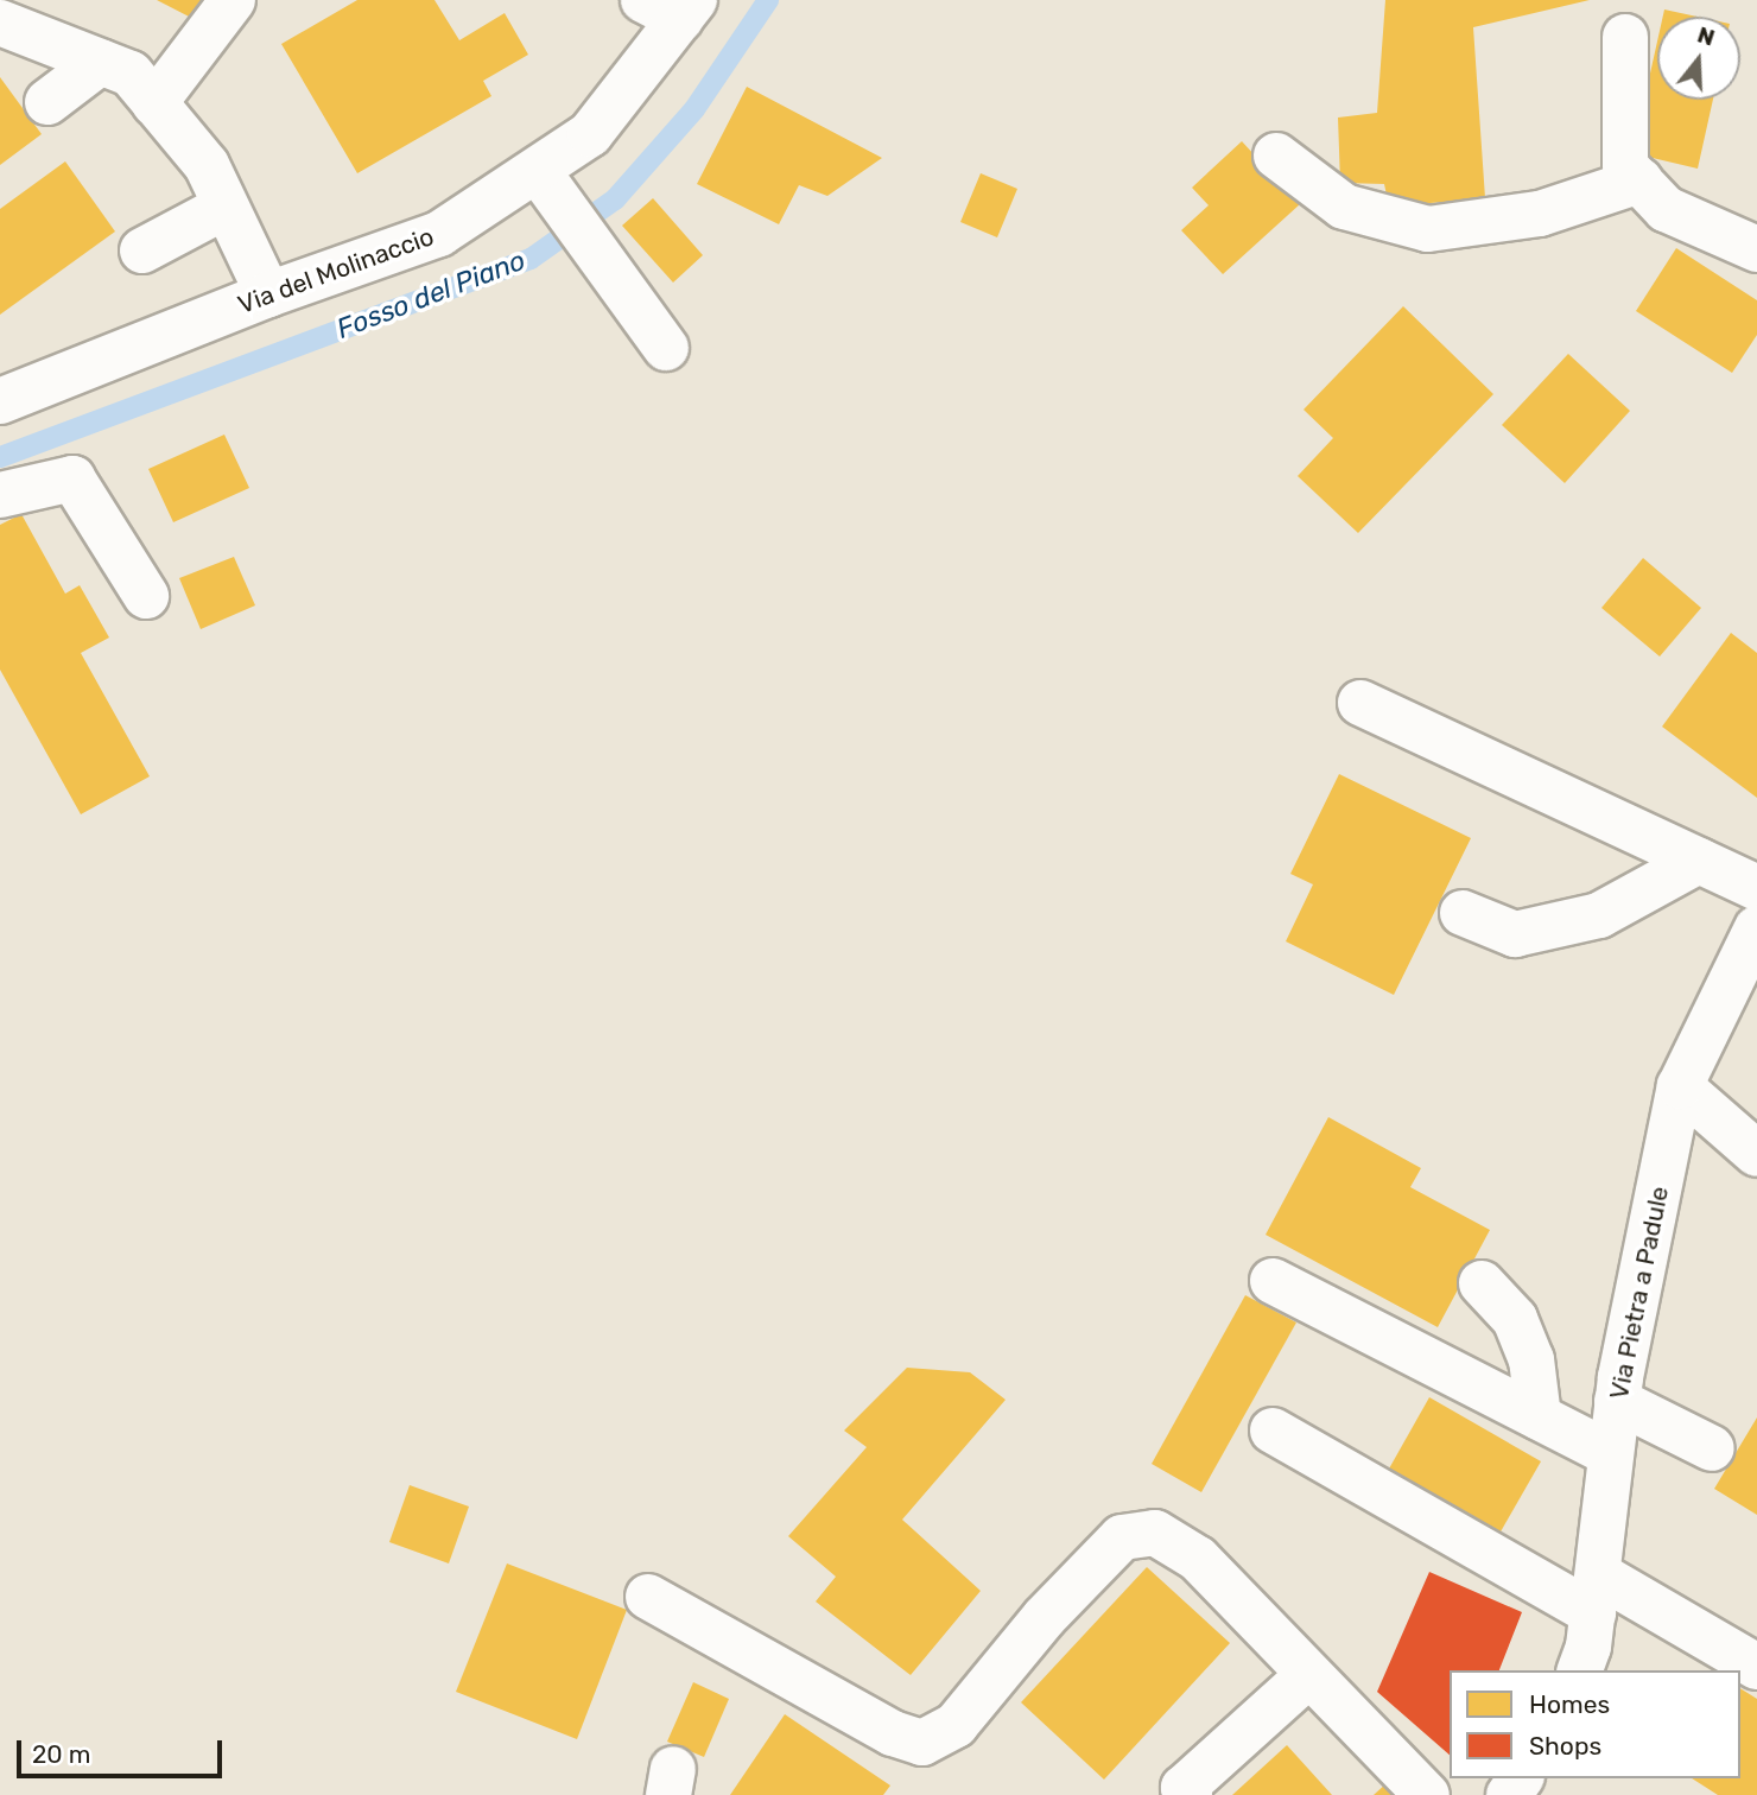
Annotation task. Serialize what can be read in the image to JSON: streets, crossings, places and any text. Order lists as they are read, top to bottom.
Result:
{
  "streets": {
    "street": ["Via del Molinaccio", "Via Pietra a Padule"]
  },
  "water": ["Fosso del Piano"],
  "legend": ["Homes", "Shops"],
  "scale_bar": "20 m",
  "north": "top"
}
